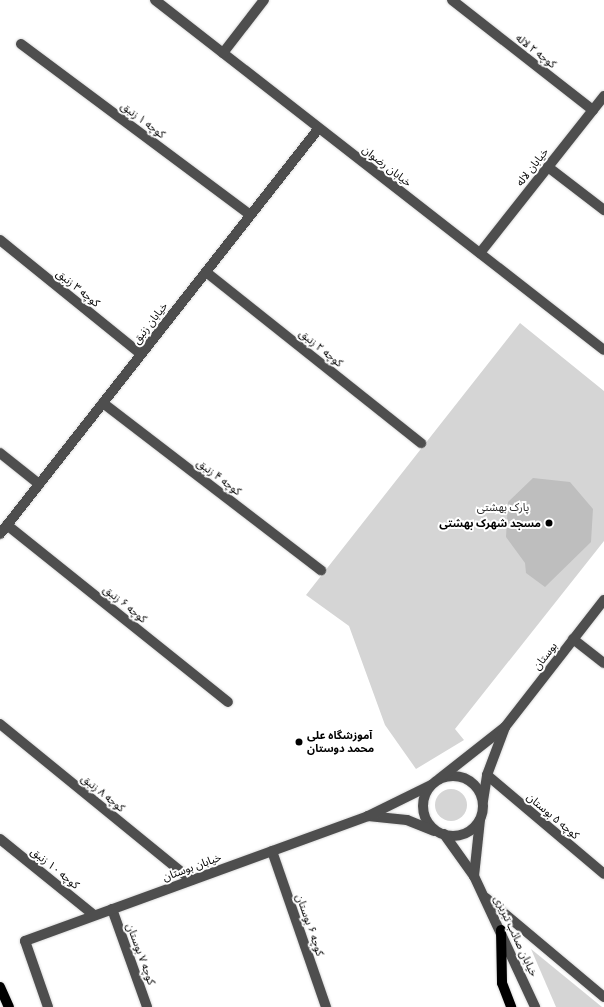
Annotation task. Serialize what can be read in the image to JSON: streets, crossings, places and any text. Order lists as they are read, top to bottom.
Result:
{
  "streets": {
    "street": [
      "کوچه ۲ لاله",
      "کوچه ۱ زنبق",
      "خیابان رضوان",
      "خیابان لاله",
      "کوچه ۳ زنبق",
      "خیابان زنبق",
      "کوچه ۲ زنبق",
      "کوچه ۴ زنبق",
      "کوچه ۶ زنبق",
      "بوستان",
      "کوچه ۸ زنبق",
      "کوچه ۵ بوستان",
      "خیابان بوستان",
      "کوچه ۱۰ زنبق",
      "کوچه ۶ بوستان",
      "خیابان صائب تبریزی",
      "کوچه ۷ بوستان"
    ]
  },
  "crossings": [
    ["کوچه ۲ لاله", "خیابان لاله"],
    ["کوچه ۱ زنبق", "خیابان زنبق"],
    ["خیابان رضوان", "خیابان لاله"],
    ["خیابان رضوان", "خیابان زنبق"],
    ["کوچه ۳ زنبق", "خیابان زنبق"],
    ["خیابان زنبق", "کوچه ۲ زنبق"],
    ["خیابان زنبق", "کوچه ۴ زنبق"],
    ["خیابان زنبق", "کوچه ۶ زنبق"],
    ["کوچه ۸ زنبق", "خیابان بوستان"],
    ["خیابان بوستان", "کوچه ۱۰ زنبق"],
    ["خیابان بوستان", "کوچه ۶ بوستان"],
    ["خیابان بوستان", "خیابان صائب تبریزی"],
    ["خیابان بوستان", "کوچه ۷ بوستان"]
  ],
  "parks": ["پارک بهشتی"],
  "places": ["مسجد شهرک بهشتی", "آموزشگاه علی محمد دوستان"]
}
